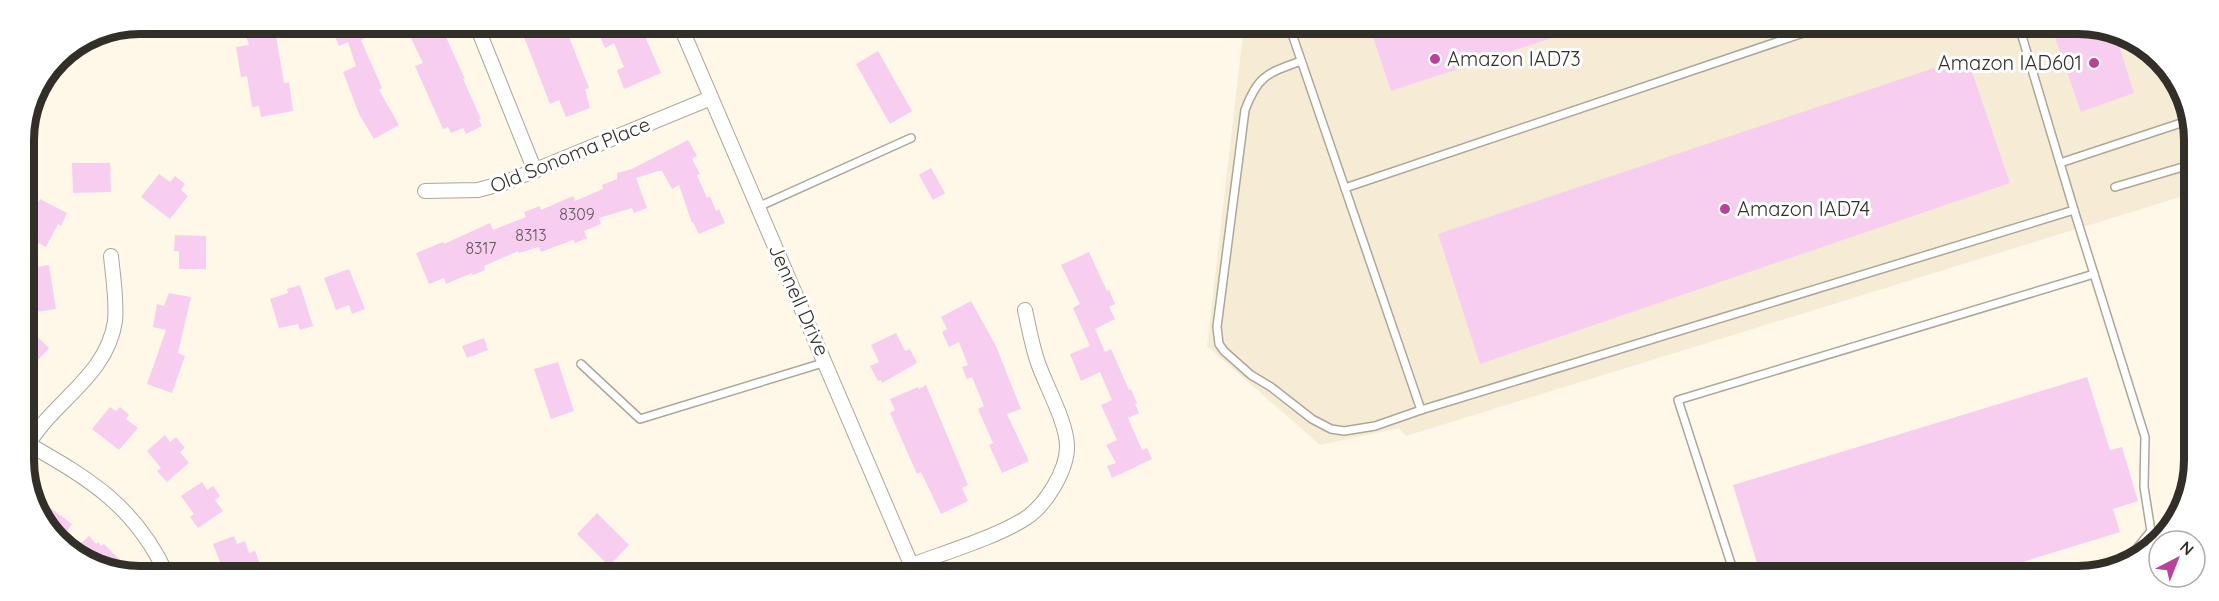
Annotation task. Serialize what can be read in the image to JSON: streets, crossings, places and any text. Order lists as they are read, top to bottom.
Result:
{
  "streets": {
    "street": ["Old Sonoma Place", "Jennell Drive"]
  },
  "crossings": [
    ["Old Sonoma Place", "Jennell Drive"]
  ],
  "places": ["Amazon IAD73", "Amazon IAD601", "Amazon IAD74"],
  "house_numbers": ["8309", "8313", "8317"],
  "north": "top right"
}
